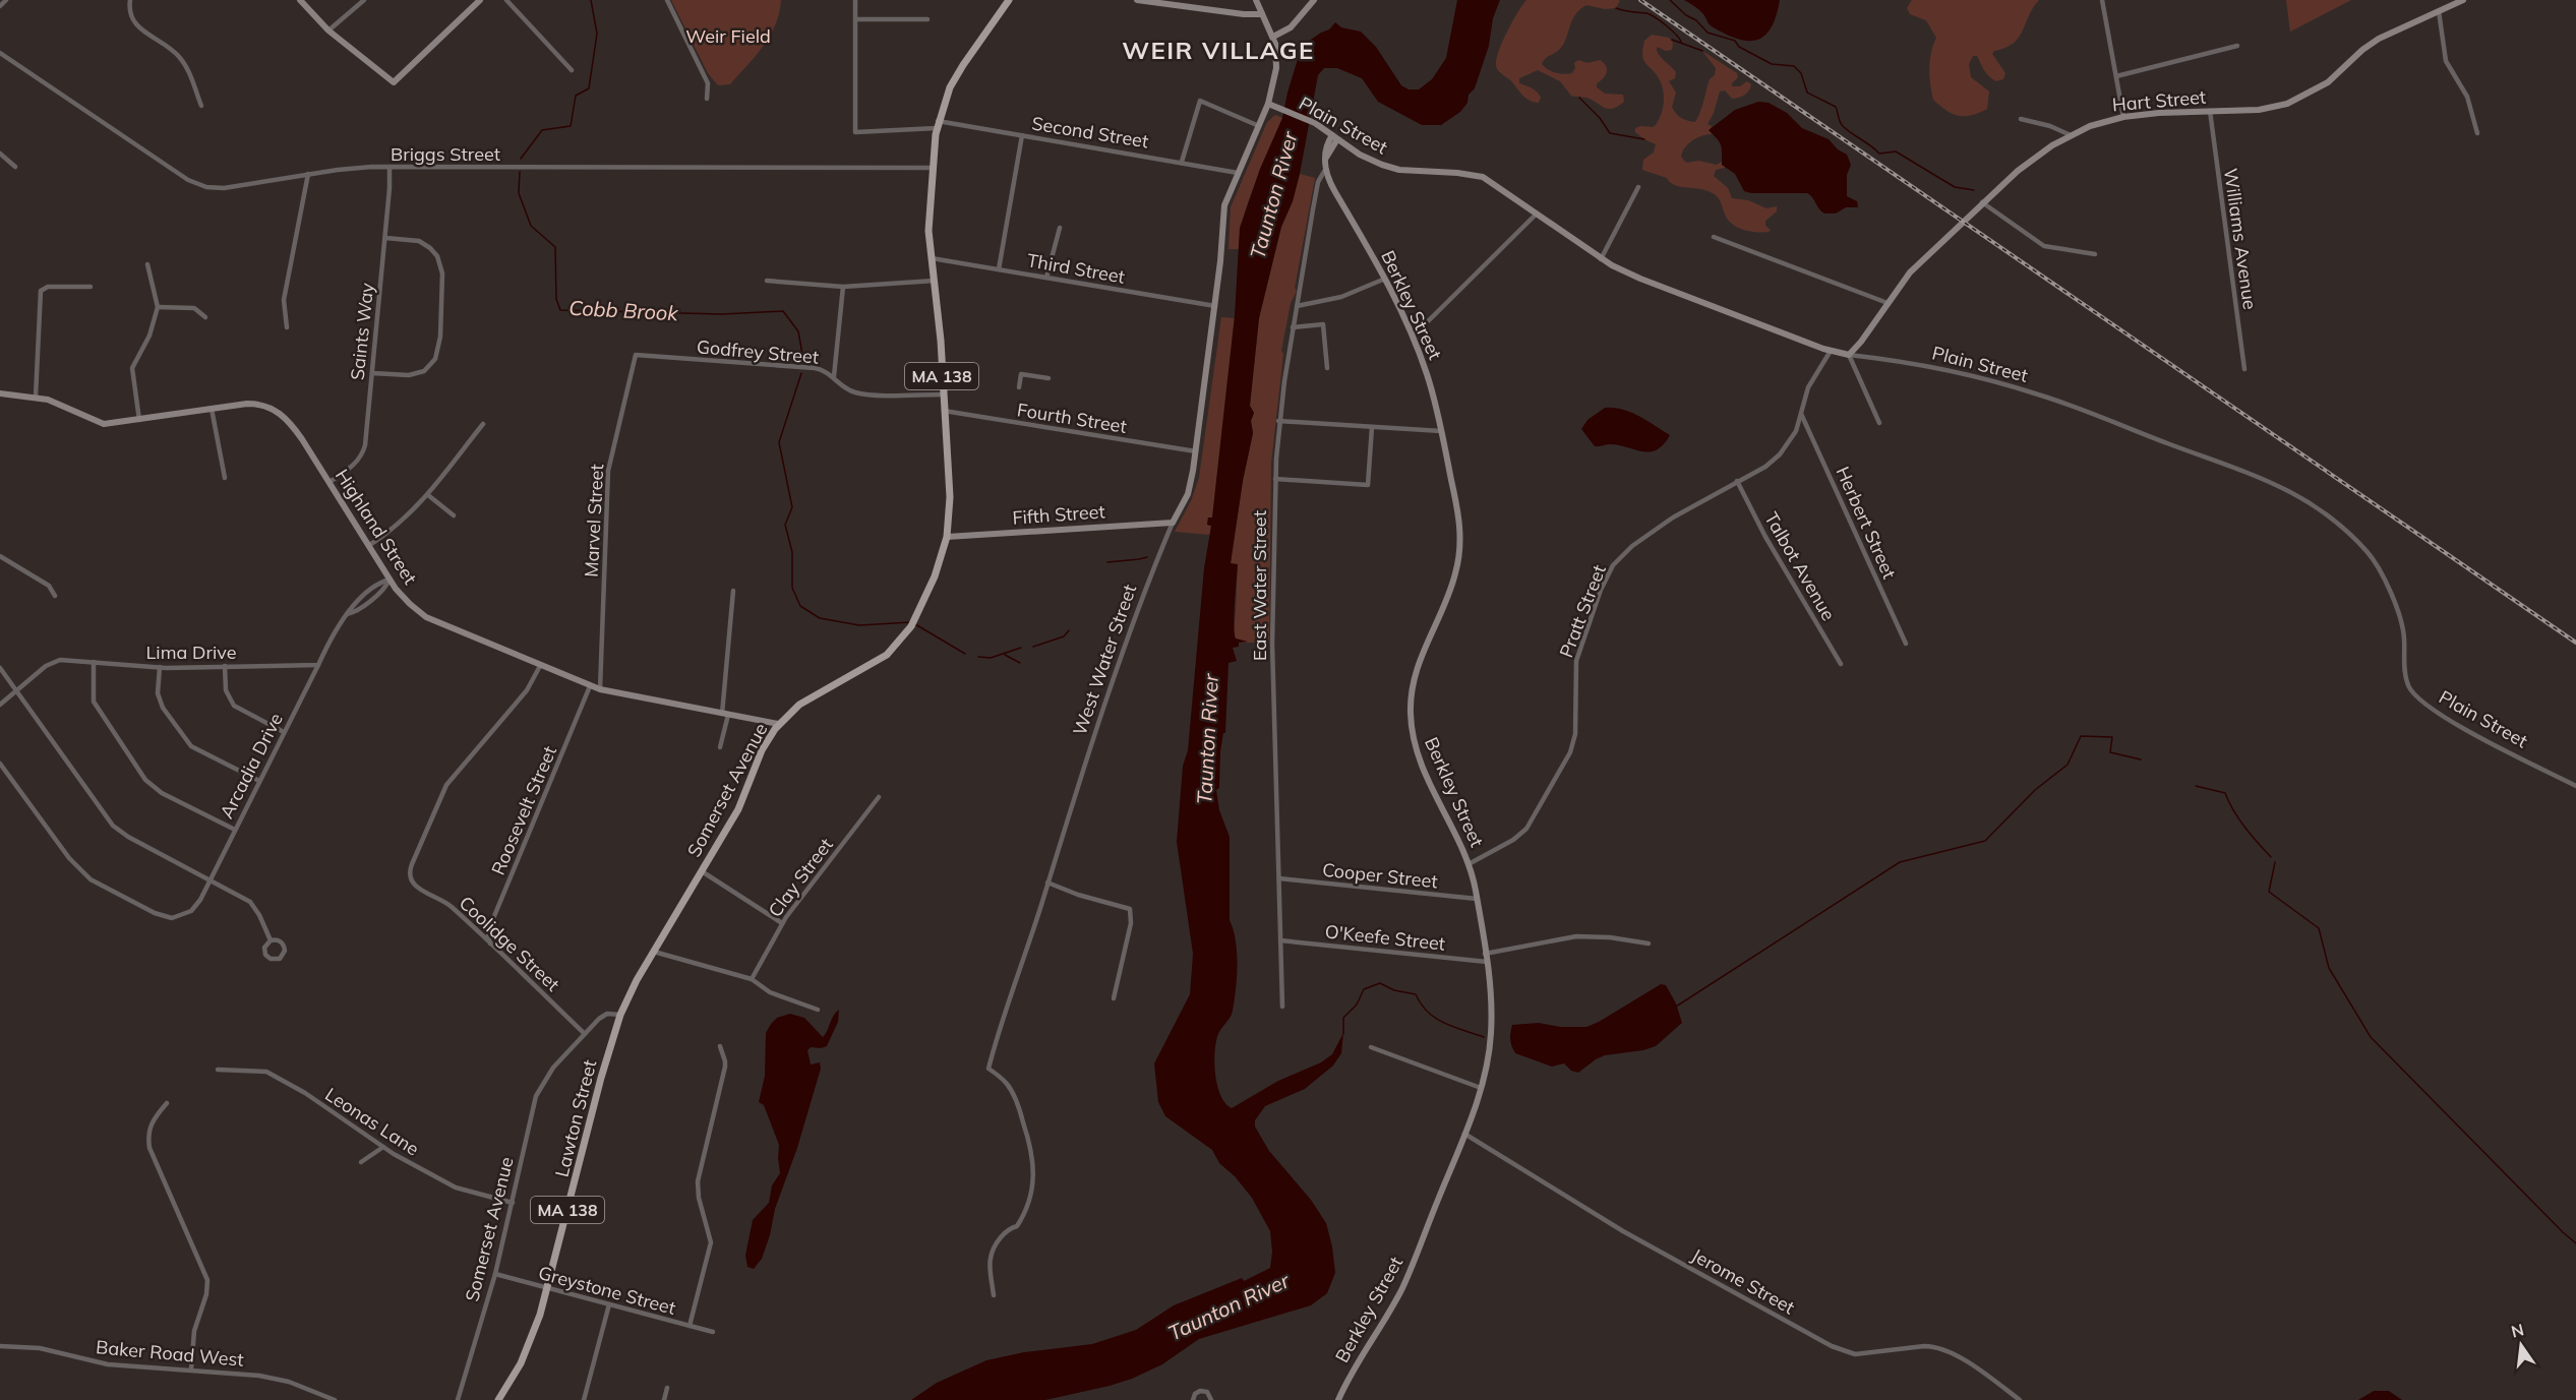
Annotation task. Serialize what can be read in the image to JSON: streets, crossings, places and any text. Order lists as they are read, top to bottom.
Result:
{
  "streets": {
    "main road": [
      "Hart Street",
      "Plain Street",
      "Berkley Street",
      "MA 138",
      "Fifth Street",
      "Highland Street",
      "West Water Street",
      "Somerset Avenue",
      "Lawton Street"
    ],
    "street": [
      "Second Street",
      "Briggs Street",
      "Williams Avenue",
      "Third Street",
      "Saints Way",
      "Godfrey Street",
      "Fourth Street",
      "Marvel Street",
      "Herbert Street",
      "Talbot Avenue",
      "East Water Street",
      "Pratt Street",
      "Lima Drive",
      "Arcadia Drive",
      "Roosevelt Street",
      "Cooper Street",
      "Clay Street",
      "O'Keefe Street",
      "Coolidge Street",
      "Leonas Lane",
      "Jerome Street",
      "Greystone Street",
      "Baker Road West"
    ]
  },
  "crossings": [
    ["Hart Street", "Plain Street"],
    ["Hart Street", "Williams Avenue"],
    ["Plain Street", "Berkley Street"],
    ["Plain Street", "Pratt Street"],
    ["Plain Street", "West Water Street"],
    ["Second Street", "West Water Street"],
    ["Second Street", "Somerset Avenue"],
    ["Briggs Street", "Saints Way"],
    ["Briggs Street", "Somerset Avenue"],
    ["Third Street", "West Water Street"],
    ["Third Street", "Somerset Avenue"],
    ["Berkley Street", "East Water Street"],
    ["Berkley Street", "Pratt Street"],
    ["Berkley Street", "Cooper Street"],
    ["Berkley Street", "O'Keefe Street"],
    ["Berkley Street", "Jerome Street"],
    ["Saints Way", "Highland Street"],
    ["Godfrey Street", "Marvel Street"],
    ["Godfrey Street", "Somerset Avenue"],
    ["Fourth Street", "West Water Street"],
    ["Fourth Street", "Somerset Avenue"],
    ["Fifth Street", "West Water Street"],
    ["Fifth Street", "Somerset Avenue"],
    ["Marvel Street", "Highland Street"],
    ["Herbert Street", "Pratt Street"],
    ["Highland Street", "Somerset Avenue"],
    ["Highland Street", "Roosevelt Street"],
    ["Highland Street", "Coolidge Street"],
    ["Talbot Avenue", "Pratt Street"],
    ["East Water Street", "Cooper Street"],
    ["East Water Street", "O'Keefe Street"],
    ["Lima Drive", "Arcadia Drive"],
    ["Somerset Avenue", "Coolidge Street"],
    ["Somerset Avenue", "Lawton Street"],
    ["Somerset Avenue", "Leonas Lane"],
    ["Somerset Avenue", "Greystone Street"],
    ["Roosevelt Street", "Coolidge Street"],
    ["Lawton Street", "Greystone Street"]
  ],
  "districts": ["WEIR VILLAGE"],
  "water": ["Taunton River", "Cobb Brook"],
  "parks": ["Weir Field"],
  "north": "top"
}
